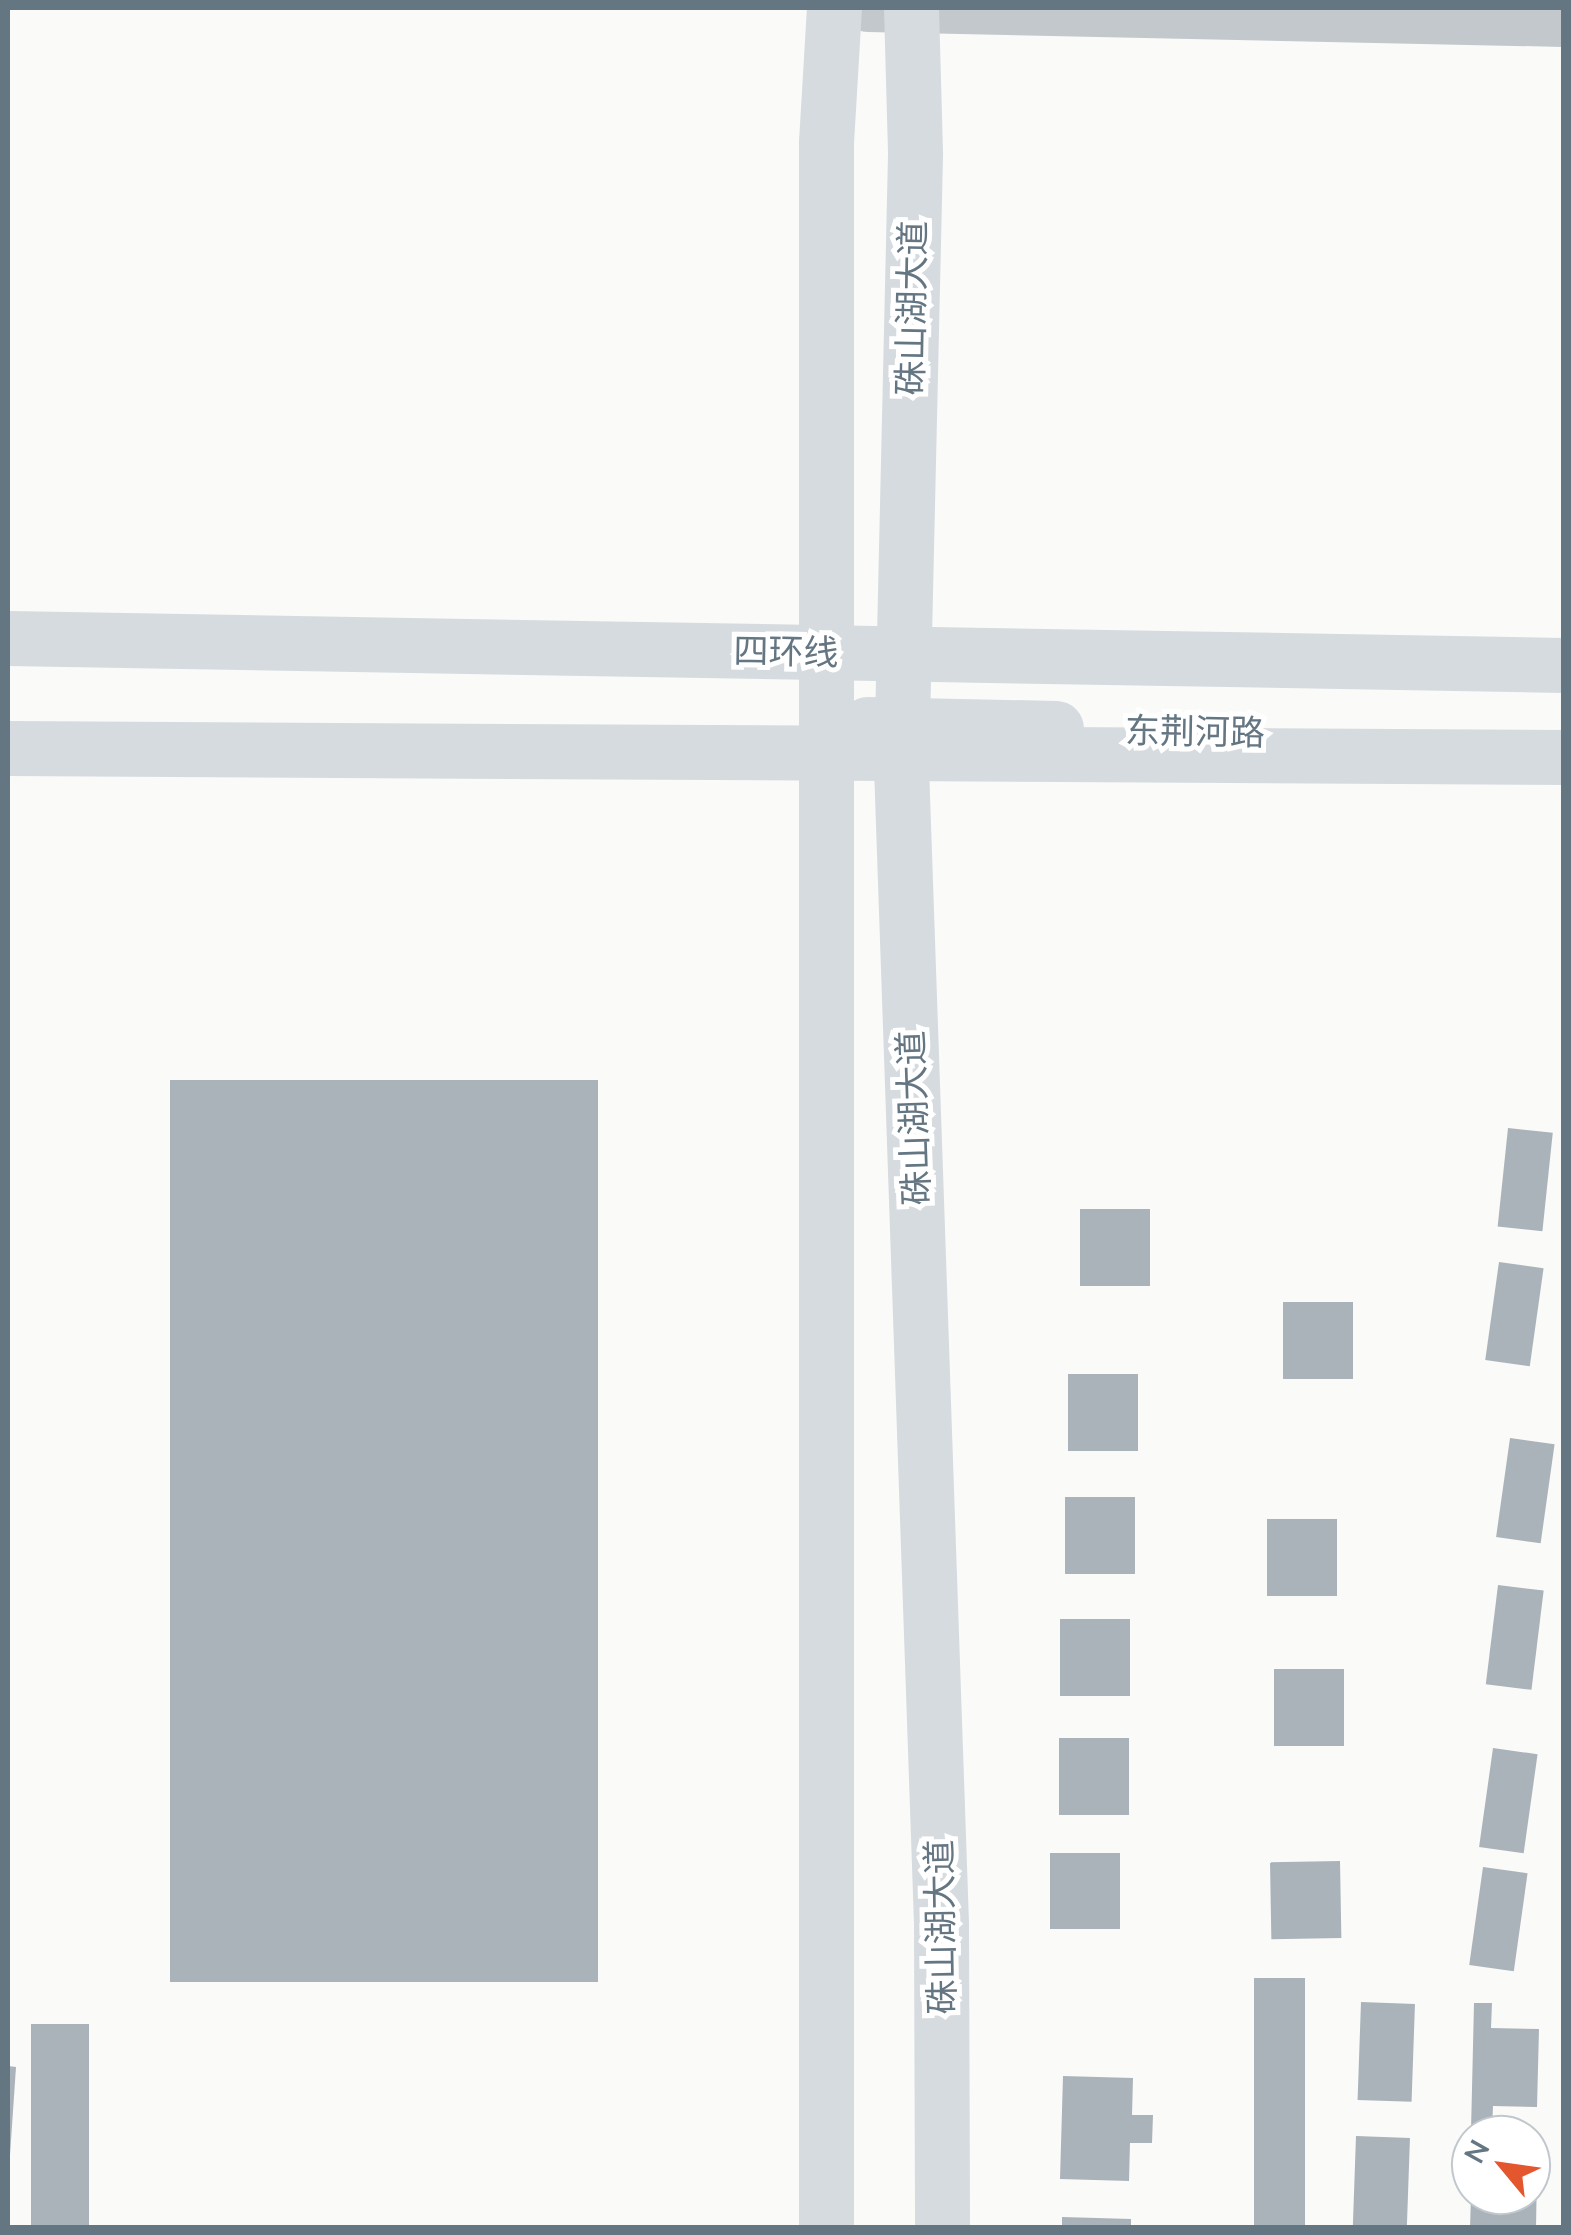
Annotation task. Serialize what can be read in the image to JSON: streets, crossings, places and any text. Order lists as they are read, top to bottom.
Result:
{
  "streets": {
    "main road": ["硃山湖大道", "四环线", "东荆河路"]
  },
  "crossings": [
    ["硃山湖大道", "东荆河路"]
  ],
  "north": "top left"
}
